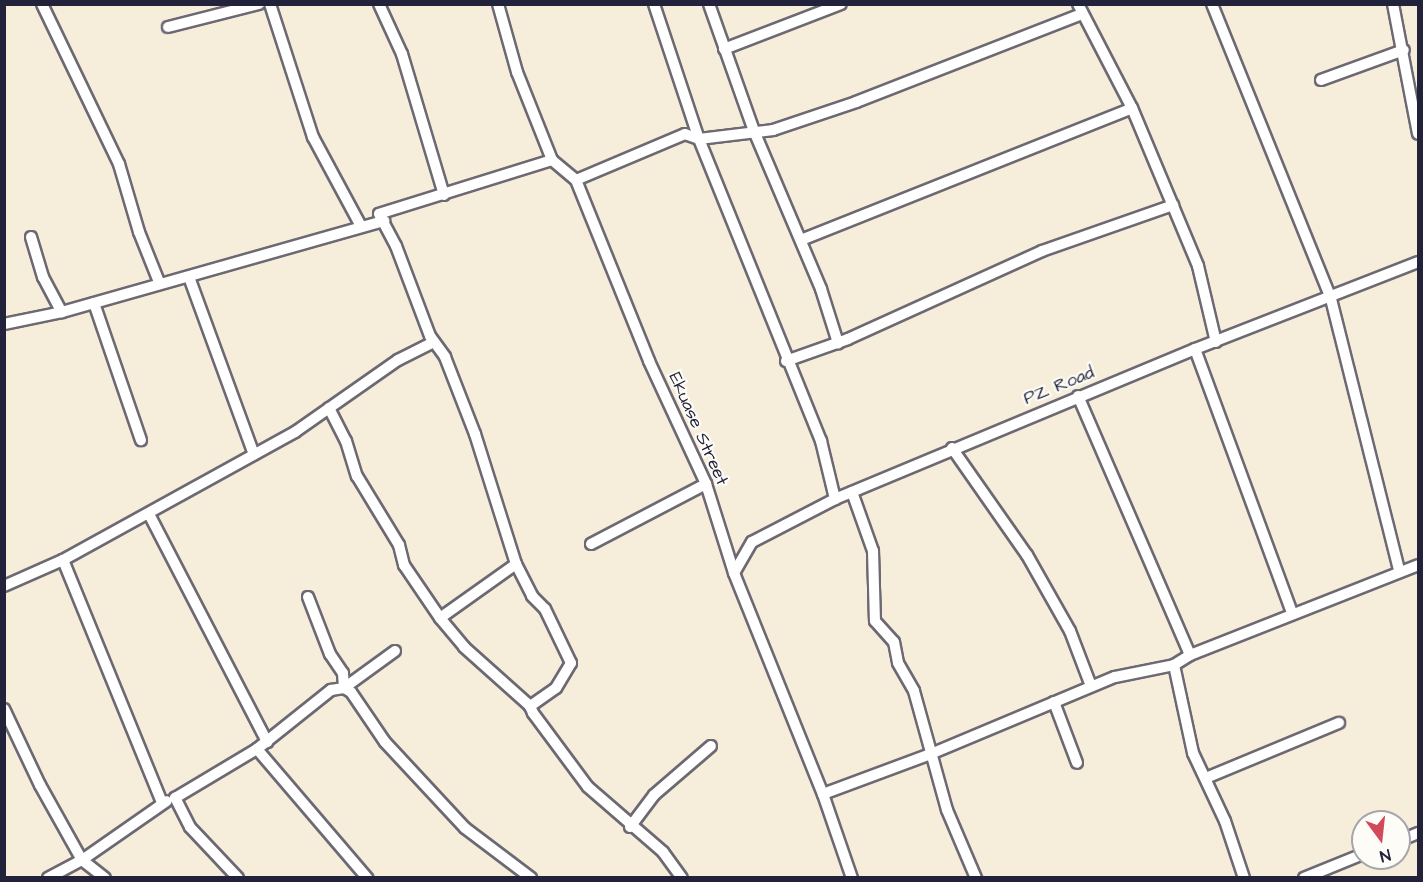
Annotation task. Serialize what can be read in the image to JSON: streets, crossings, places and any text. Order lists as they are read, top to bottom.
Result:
{
  "streets": {
    "street": ["PZ Road", "Ekuase Street"]
  },
  "crossings": [
    ["PZ Road", "Ekuase Street"]
  ],
  "north": "bottom"
}
